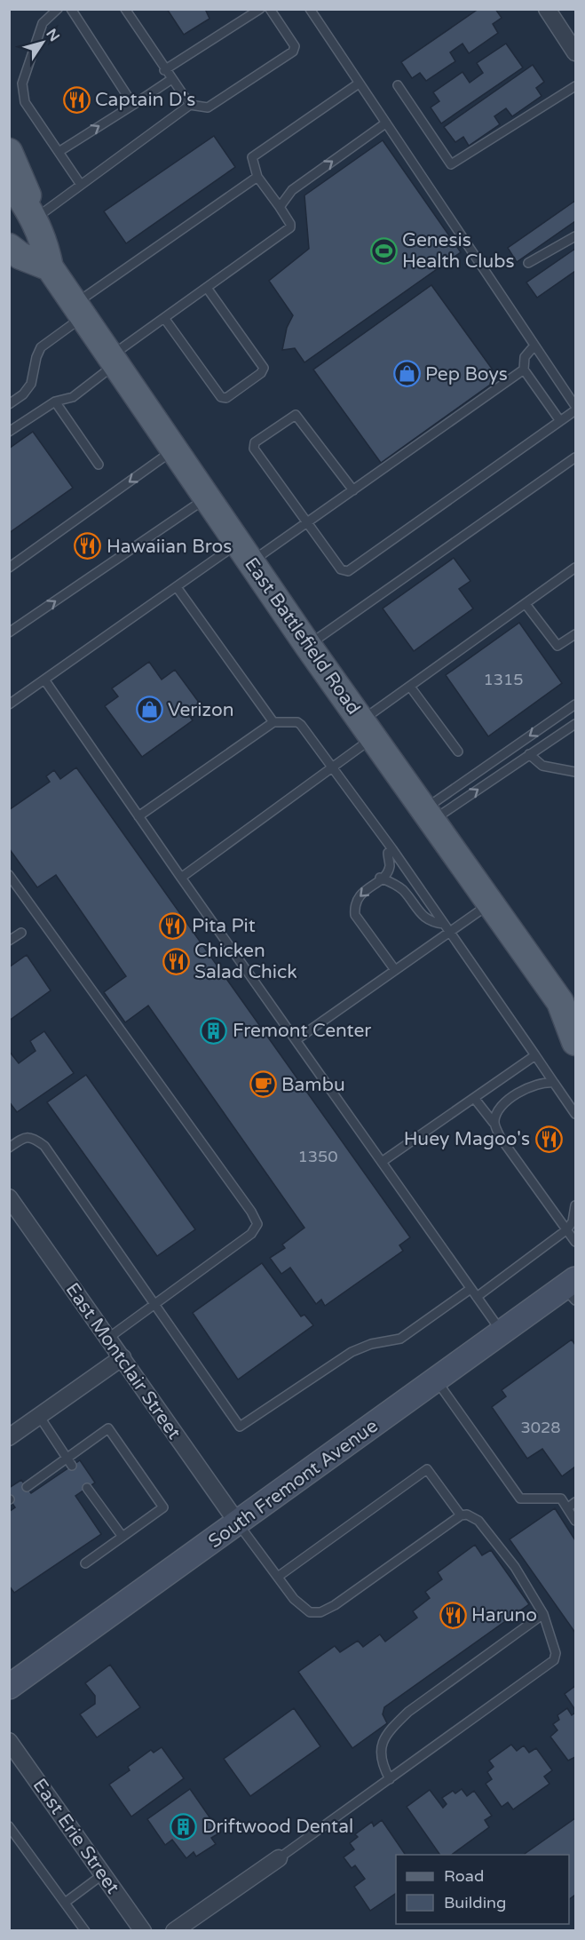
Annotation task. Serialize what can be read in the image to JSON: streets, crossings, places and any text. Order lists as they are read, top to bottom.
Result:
{
  "streets": {
    "main road": ["East Battlefield Road", "South Fremont Avenue"],
    "street": ["East Montclair Street", "East Erie Street"]
  },
  "crossings": [
    ["East Montclair Street", "South Fremont Avenue"]
  ],
  "places": {
    "restaurant": [
      "Captain D's",
      "Hawaiian Bros",
      "Pita Pit",
      "Chicken Salad Chick",
      "Huey Magoo's",
      "Haruno"
    ],
    "sports": ["Genesis Health Clubs"],
    "shop": ["Pep Boys", "Verizon"],
    "building": ["Fremont Center", "Driftwood Dental"],
    "cafe": ["Bambu"]
  },
  "house_numbers": ["1315", "1350", "3028"],
  "legend": ["Road", "Building"],
  "north": "top right"
}
